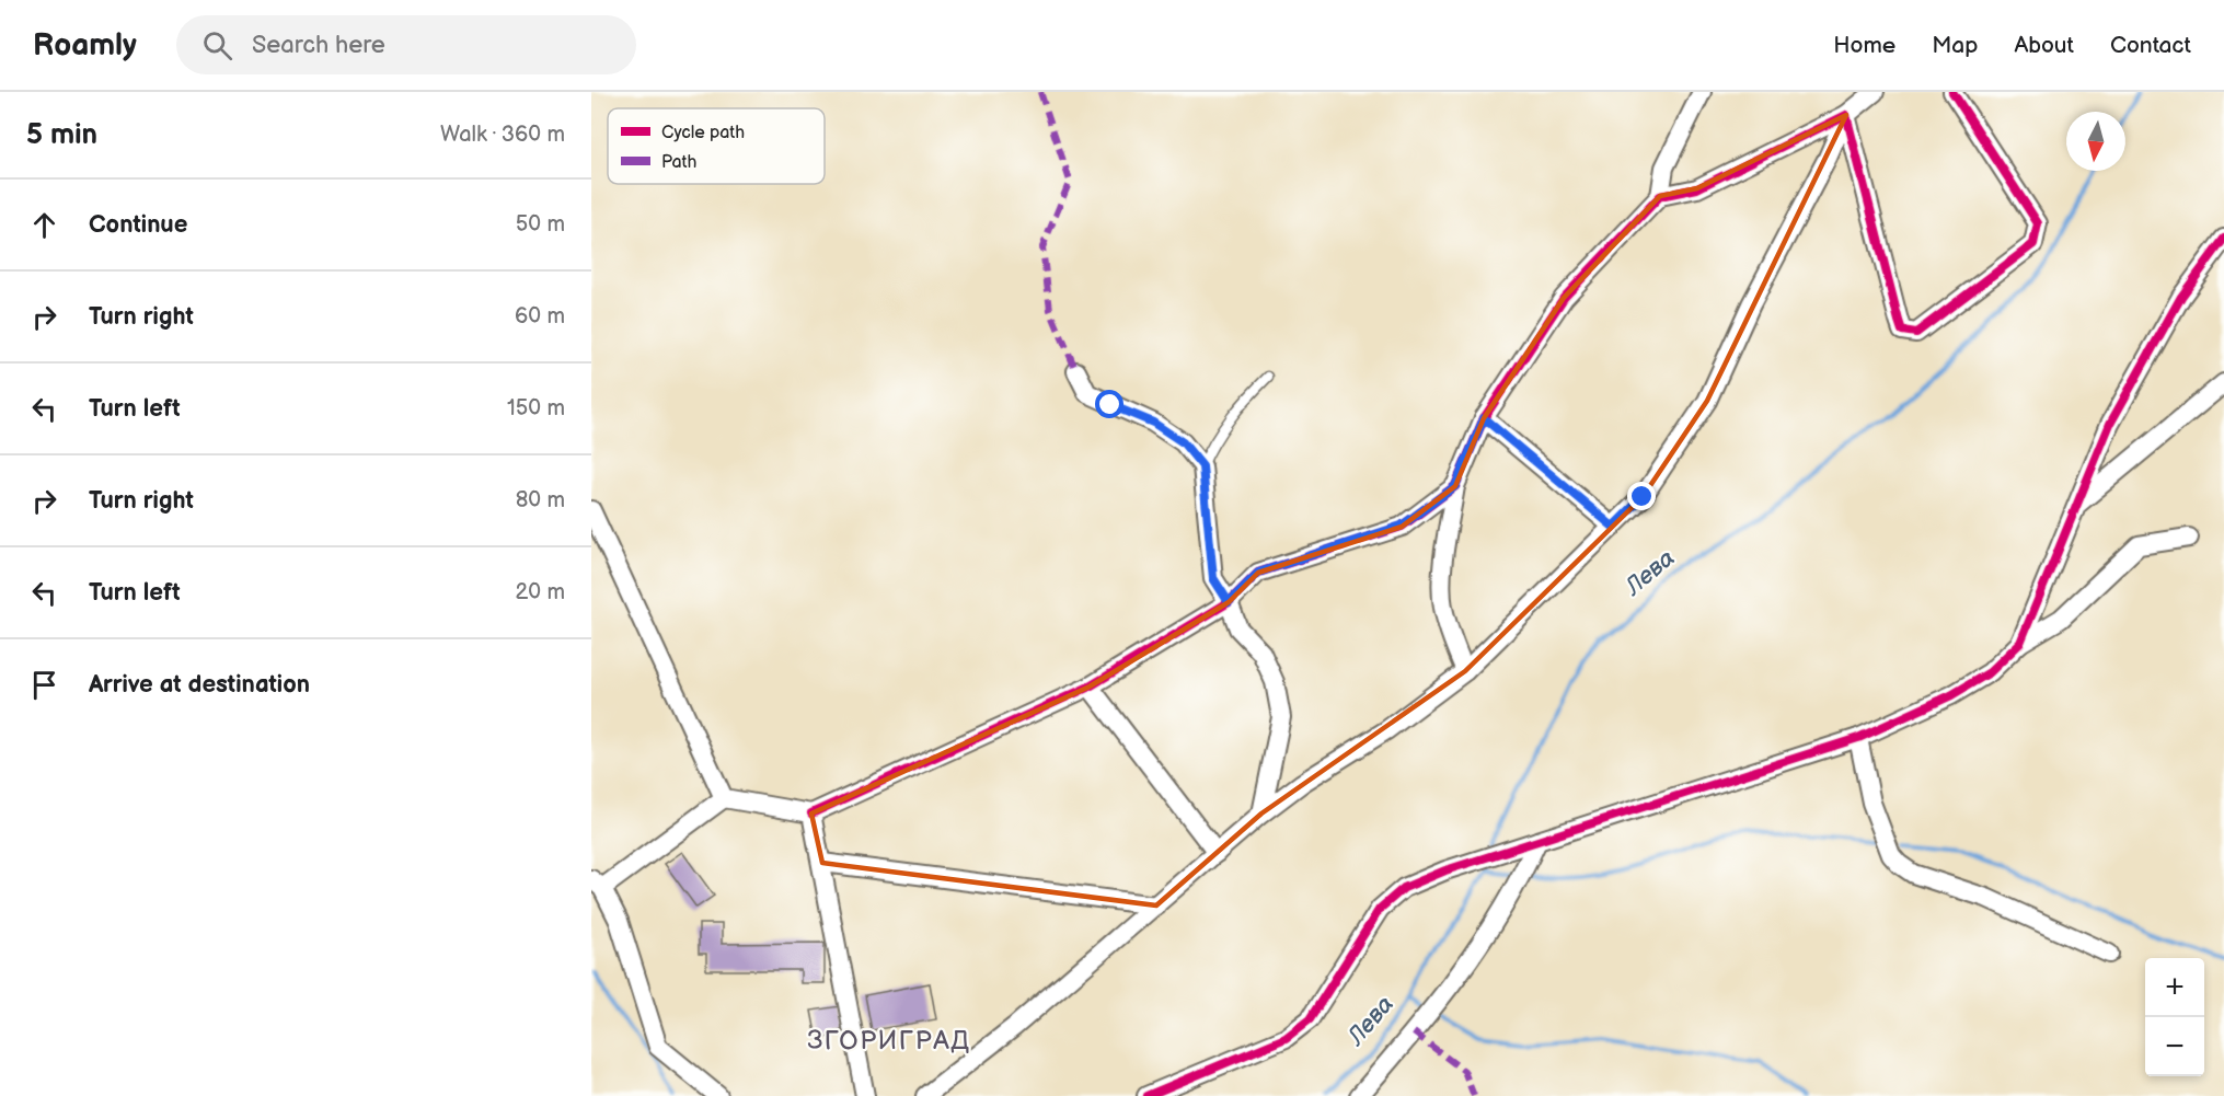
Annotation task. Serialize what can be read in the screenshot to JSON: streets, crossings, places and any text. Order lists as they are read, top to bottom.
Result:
{
  "districts": ["ЗГОРИГРАД"],
  "water": ["Лева"],
  "legend": ["Cycle path", "Path"],
  "north": "bottom",
  "page": {
    "header": "Roamly",
    "search": "Search here",
    "nav": [
      "Home",
      "Map",
      "About",
      "Contact"
    ],
    "heading": ["5 min", "Walk · 360 m"],
    "list": [
      ["Continue", "50 m"],
      ["Turn right", "60 m"],
      ["Turn left", "150 m"],
      ["Turn right", "80 m"],
      ["Turn left", "20 m"],
      "Arrive at destination"
    ],
    "map_buttons": ["+", "−"]
  }
}
